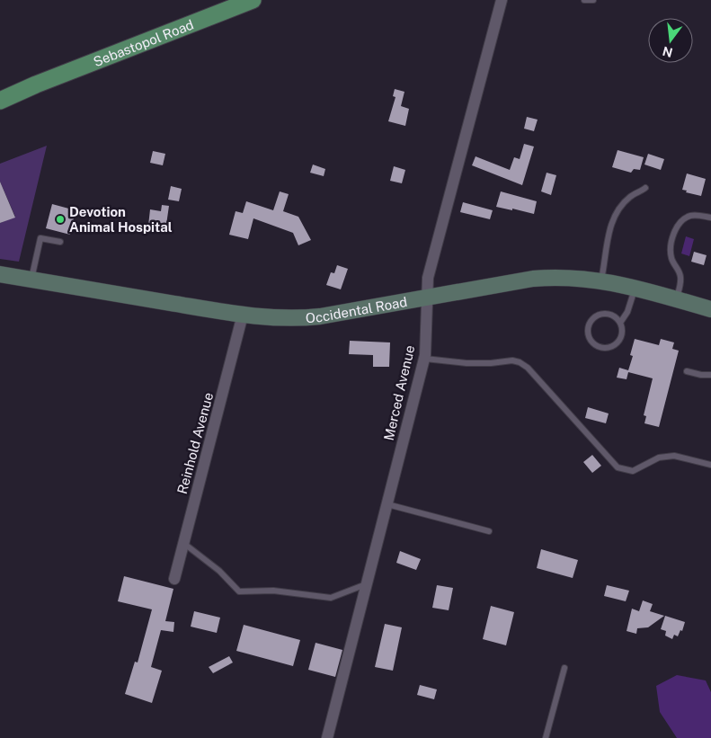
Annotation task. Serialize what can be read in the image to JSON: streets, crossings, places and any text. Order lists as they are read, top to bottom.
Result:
{
  "streets": {
    "main road": ["Sebastopol Road"],
    "street": ["Occidental Road", "Merced Avenue", "Reinhold Avenue"]
  },
  "crossings": [
    ["Occidental Road", "Merced Avenue"],
    ["Occidental Road", "Reinhold Avenue"]
  ],
  "places": ["Devotion Animal Hospital"],
  "north": "bottom"
}
